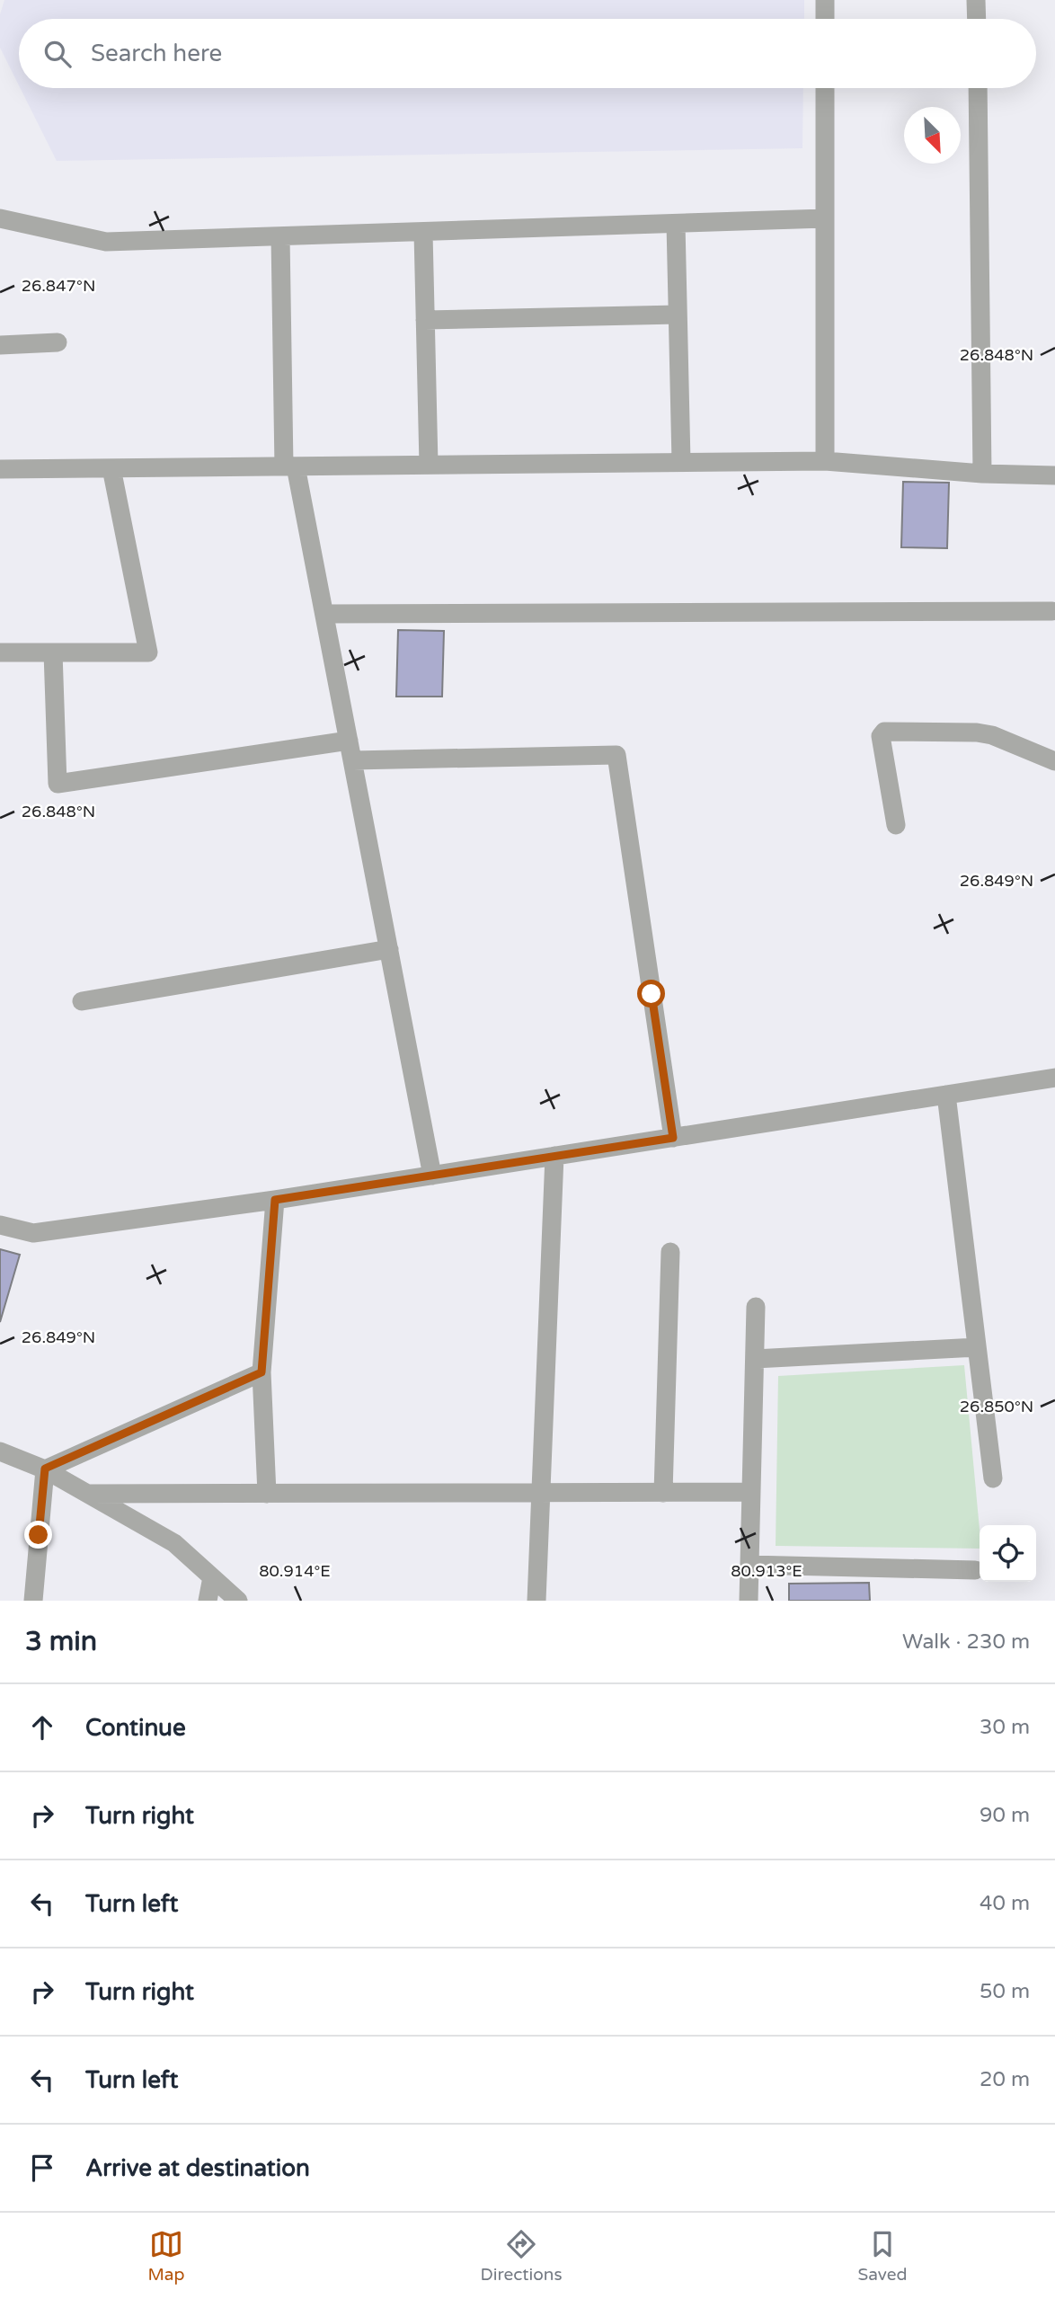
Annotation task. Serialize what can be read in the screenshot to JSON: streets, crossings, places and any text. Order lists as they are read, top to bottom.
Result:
{
  "north": "bottom right",
  "page": {
    "search": "Search here",
    "heading": ["3 min", "Walk · 230 m"],
    "list": [
      ["Continue", "30 m"],
      ["Turn right", "90 m"],
      ["Turn left", "40 m"],
      ["Turn right", "50 m"],
      ["Turn left", "20 m"],
      "Arrive at destination"
    ],
    "nav": ["Map", "Directions", "Saved"]
  },
  "coordinates": [
    "26.847°N",
    "26.848°N",
    "26.849°N",
    "26.850°N",
    "80.914°E",
    "80.913°E"
  ]
}
